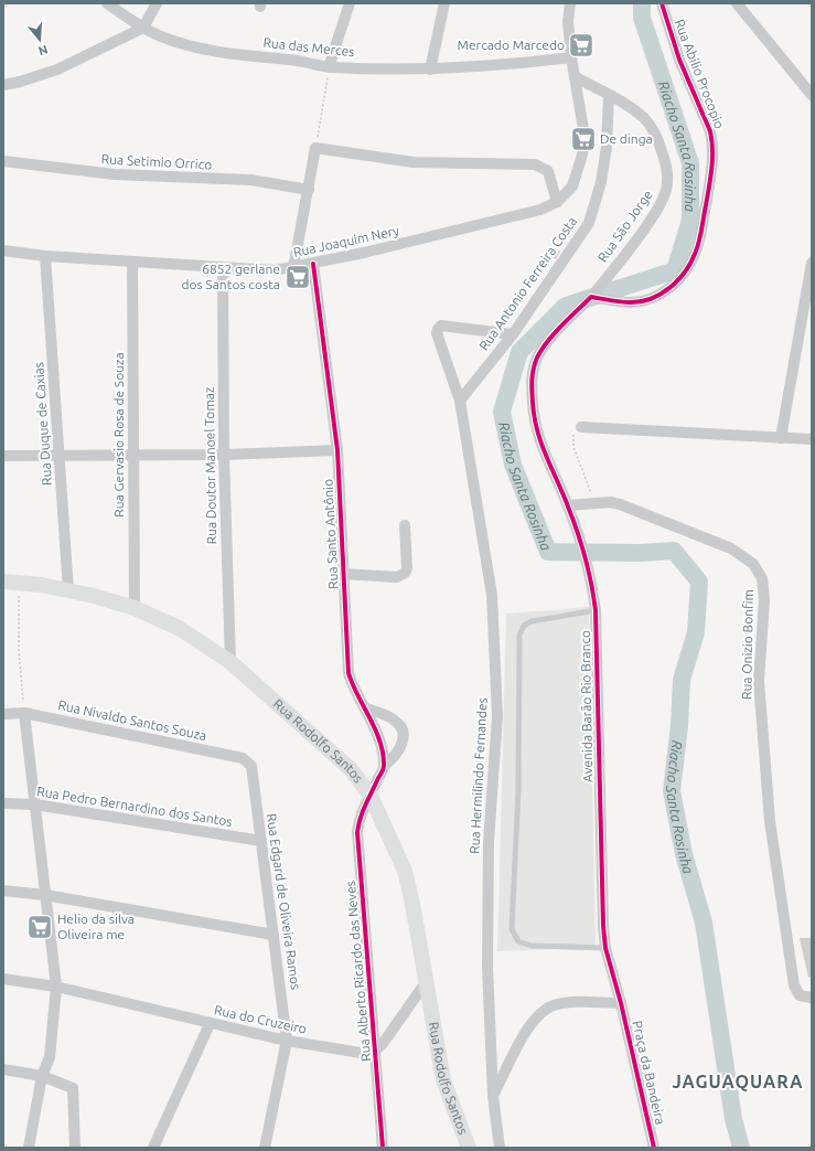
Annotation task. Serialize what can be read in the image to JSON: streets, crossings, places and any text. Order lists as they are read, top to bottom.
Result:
{
  "streets": {
    "main road": ["Rua Rodolfo Santos"],
    "street": [
      "Rua das Merces",
      "Rua Abilio Procopio",
      "Rua Setimio Orrico",
      "Rua São Jorge",
      "Rua Joaquim Nery",
      "Rua Antonio Ferreira Costa",
      "Rua Duque de Caxias",
      "Rua Gervasio Rosa de Souza",
      "Rua Doutor Manoel Tomaz",
      "Rua Santo Antônio",
      "Rua Onizio Bonfim",
      "Avenida Barão Rio Branco",
      "Rua Nivaldo Santos Souza",
      "Rua Hermilindo Fernandes",
      "Rua Pedro Bernardino dos Santos",
      "Rua Edgard de Oliveira Ramos",
      "Rua Alberto Ricardo das Neves",
      "Rua do Cruzeiro",
      "Praça da Bandeira"
    ]
  },
  "crossings": [
    ["Rua das Merces", "Rua Joaquim Nery"],
    ["Rua Abilio Procopio", "Rua São Jorge"],
    ["Rua Abilio Procopio", "Avenida Barão Rio Branco"],
    ["Rua São Jorge", "Rua Joaquim Nery"],
    ["Rua São Jorge", "Rua Antonio Ferreira Costa"],
    ["Rua São Jorge", "Avenida Barão Rio Branco"],
    ["Rua Joaquim Nery", "Rua Duque de Caxias"],
    ["Rua Joaquim Nery", "Rua Gervasio Rosa de Souza"],
    ["Rua Joaquim Nery", "Rua Doutor Manoel Tomaz"],
    ["Rua Joaquim Nery", "Rua Santo Antônio"],
    ["Rua Antonio Ferreira Costa", "Rua Hermilindo Fernandes"],
    ["Rua Duque de Caxias", "Rua Rodolfo Santos"],
    ["Rua Gervasio Rosa de Souza", "Rua Rodolfo Santos"],
    ["Rua Doutor Manoel Tomaz", "Rua Rodolfo Santos"],
    ["Rua Onizio Bonfim", "Avenida Barão Rio Branco"],
    ["Avenida Barão Rio Branco", "Praça da Bandeira"],
    ["Rua Nivaldo Santos Souza", "Rua Edgard de Oliveira Ramos"],
    ["Rua Rodolfo Santos", "Rua Alberto Ricardo das Neves"],
    ["Rua Pedro Bernardino dos Santos", "Rua Edgard de Oliveira Ramos"],
    ["Rua Edgard de Oliveira Ramos", "Rua do Cruzeiro"],
    ["Rua Alberto Ricardo das Neves", "Rua do Cruzeiro"]
  ],
  "districts": ["JAGUAQUARA"],
  "water": ["Riacho Santa Rosinha"],
  "places": {
    "supermarket": [
      "Mercado Marcedo",
      "De dinga",
      "6852 gerlane dos Santos costa",
      "Helio da silva Oliveira me"
    ]
  },
  "north": "bottom"
}
